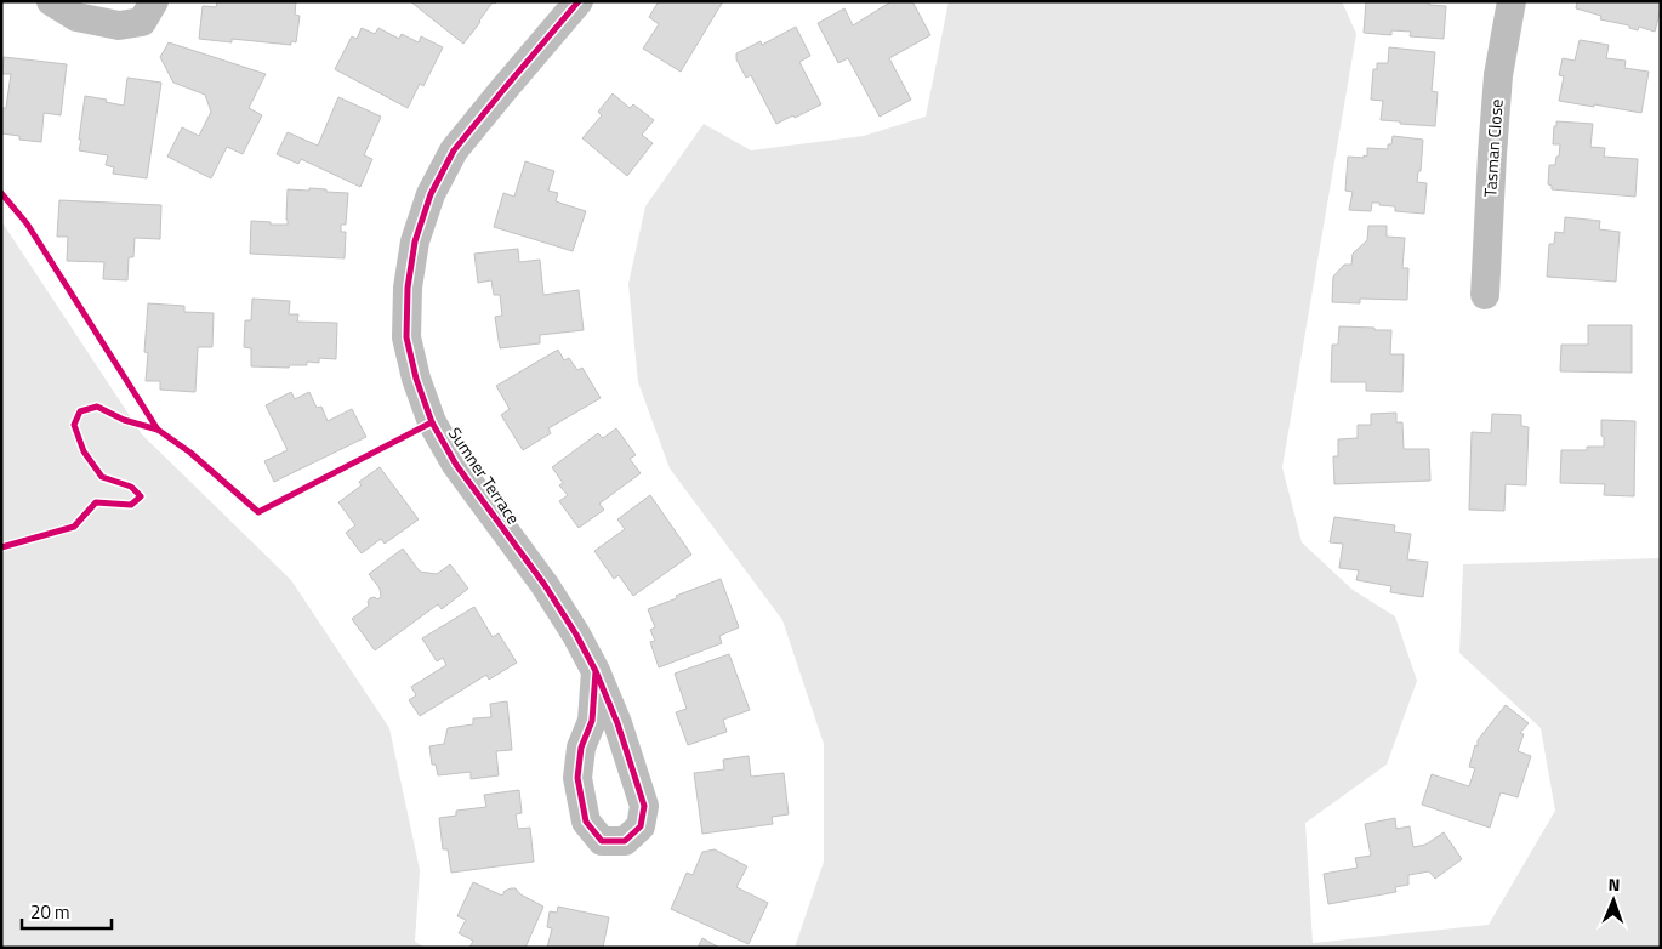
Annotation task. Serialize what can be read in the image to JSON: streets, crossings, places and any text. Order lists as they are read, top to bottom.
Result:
{
  "streets": {
    "street": ["Tasman Close", "Sumner Terrace"]
  },
  "scale_bar": "20 m",
  "north": "top"
}
